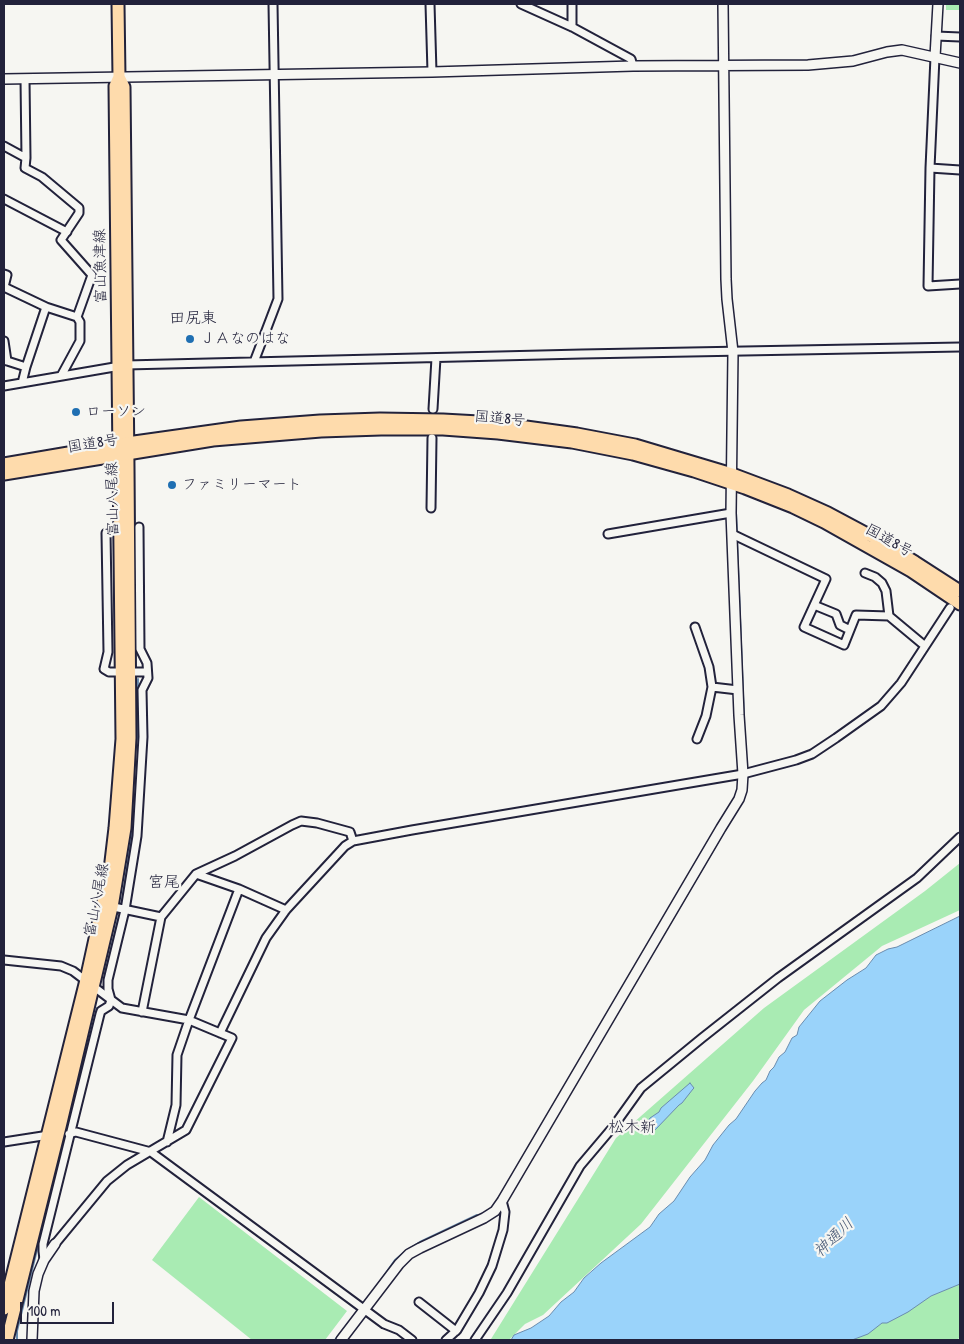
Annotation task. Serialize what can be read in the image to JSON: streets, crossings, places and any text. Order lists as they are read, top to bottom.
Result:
{
  "streets": {
    "main road": ["富山魚津線", "国道8号", "富山八尾線"]
  },
  "crossings": [
    ["富山魚津線", "国道8号"],
    ["富山魚津線", "富山八尾線"],
    ["国道8号", "富山八尾線"]
  ],
  "districts": ["田尻東", "宮尾", "松木新"],
  "water": ["神通川"],
  "places": ["ＪＡなのはな", "ローソン", "ファミリーマート"],
  "scale_bar": "100 m"
}
